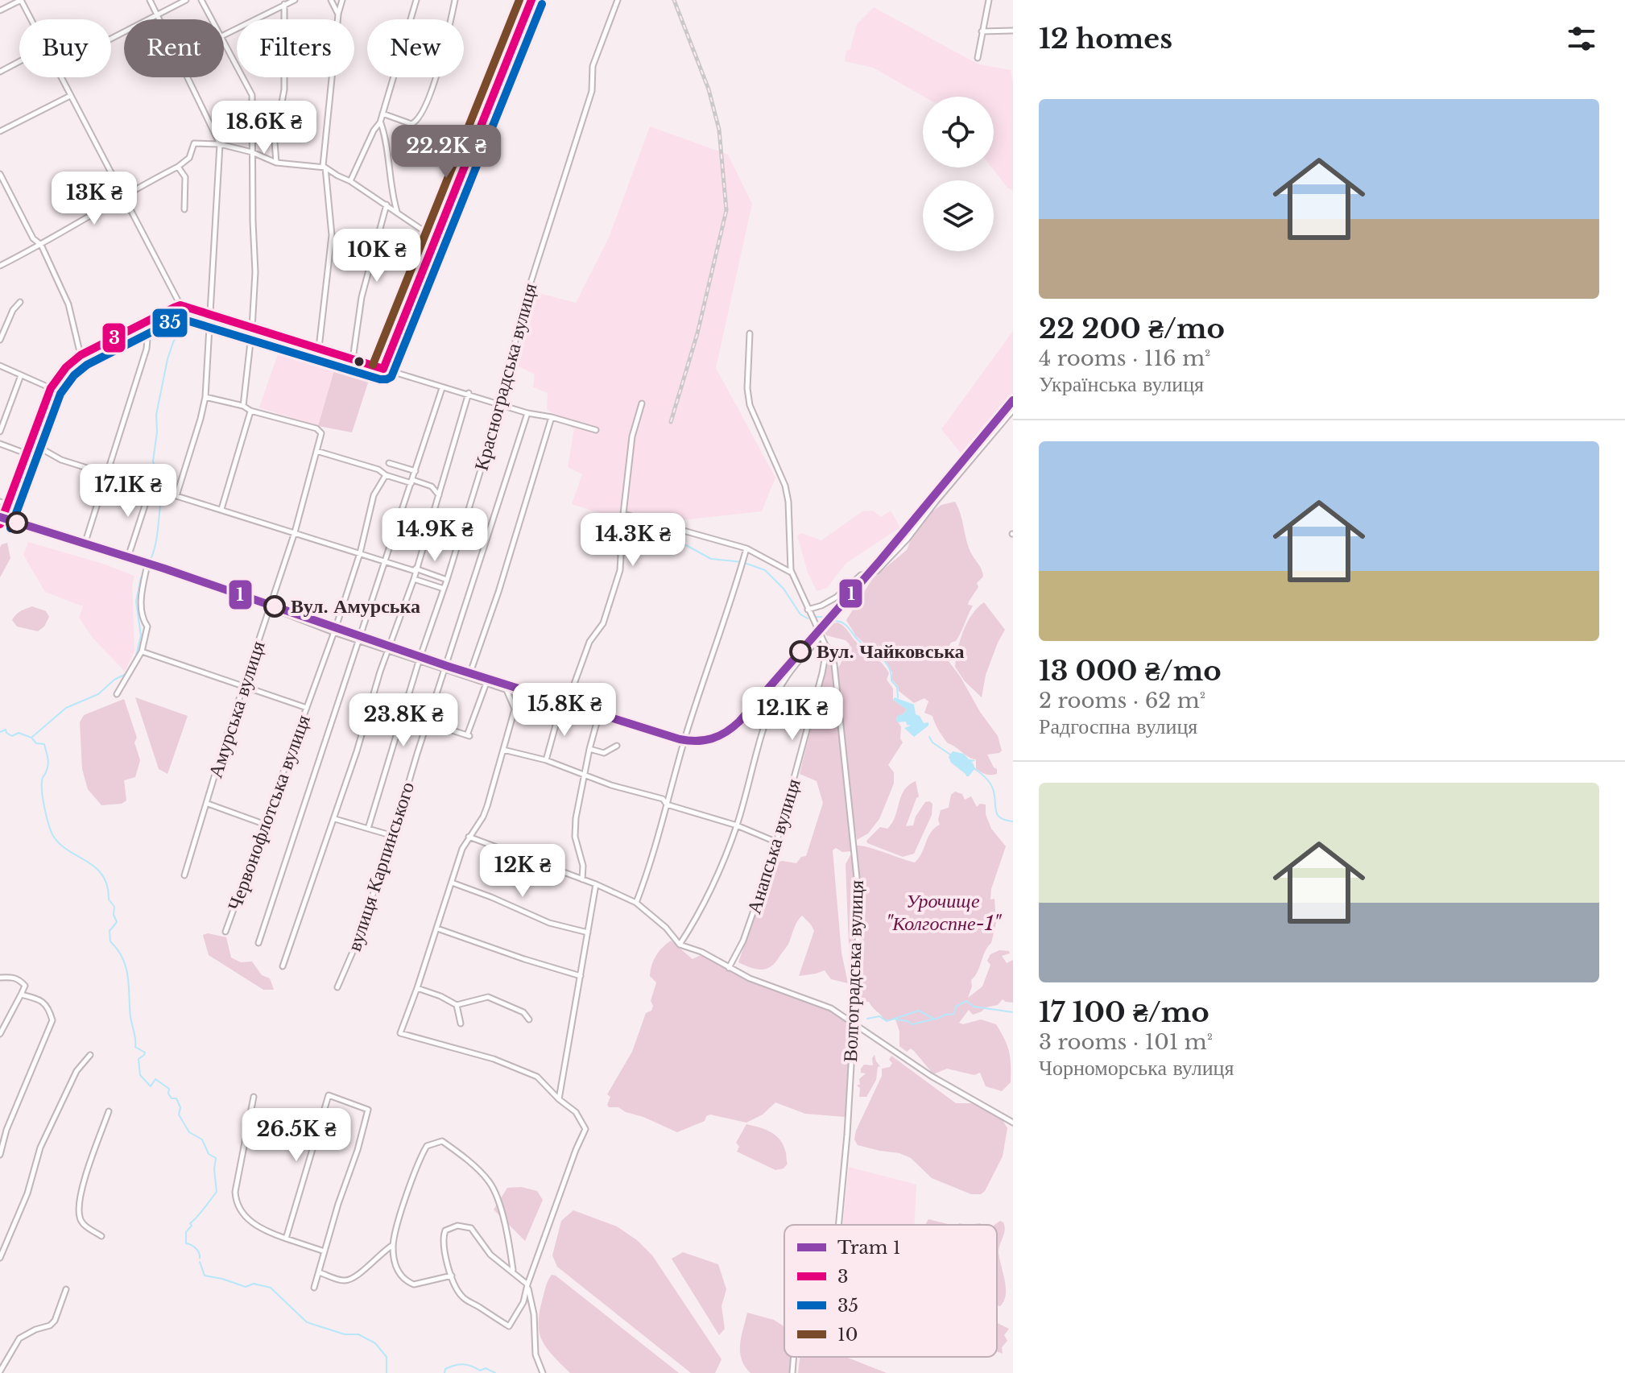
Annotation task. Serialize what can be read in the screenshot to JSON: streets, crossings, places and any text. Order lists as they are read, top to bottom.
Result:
{
  "streets": {
    "street": [
      "Красноградська вулиця",
      "Амурська вулиця",
      "Червонофлотська вулиця",
      "Анапська вулиця",
      "вулиця Карпинського",
      "Волгоградська вулиця"
    ]
  },
  "crossings": [
    ["Анапська вулиця", "Волгоградська вулиця"]
  ],
  "parks": ["Урочище \"Колгоспне-1\""],
  "places": ["Вул. Амурська", "Вул. Чайковська"],
  "lines": [
    "transit line 3",
    "transit line 10",
    "transit line 35",
    "tram line 1"
  ],
  "legend": [
    "Tram 1",
    "3",
    "35",
    "10"
  ],
  "page": {
    "heading": "12 homes",
    "chip": [
      "Buy",
      "Rent",
      "Filters",
      "New"
    ],
    "list": [
      {
        "name": "22 200 ₴/mo",
        "note": "4 rooms · 116 m² · Українська вулиця"
      },
      {
        "name": "13 000 ₴/mo",
        "note": "2 rooms · 62 m² · Радгоспна вулиця"
      },
      {
        "name": "17 100 ₴/mo",
        "note": "3 rooms · 101 m² · Чорноморська вулиця"
      }
    ],
    "price": [
      "18.6K ₴",
      "22.2K ₴",
      "13K ₴",
      "10K ₴",
      "17.1K ₴",
      "14.9K ₴",
      "14.3K ₴",
      "15.8K ₴",
      "12.1K ₴",
      "23.8K ₴",
      "12K ₴",
      "26.5K ₴"
    ]
  }
}
